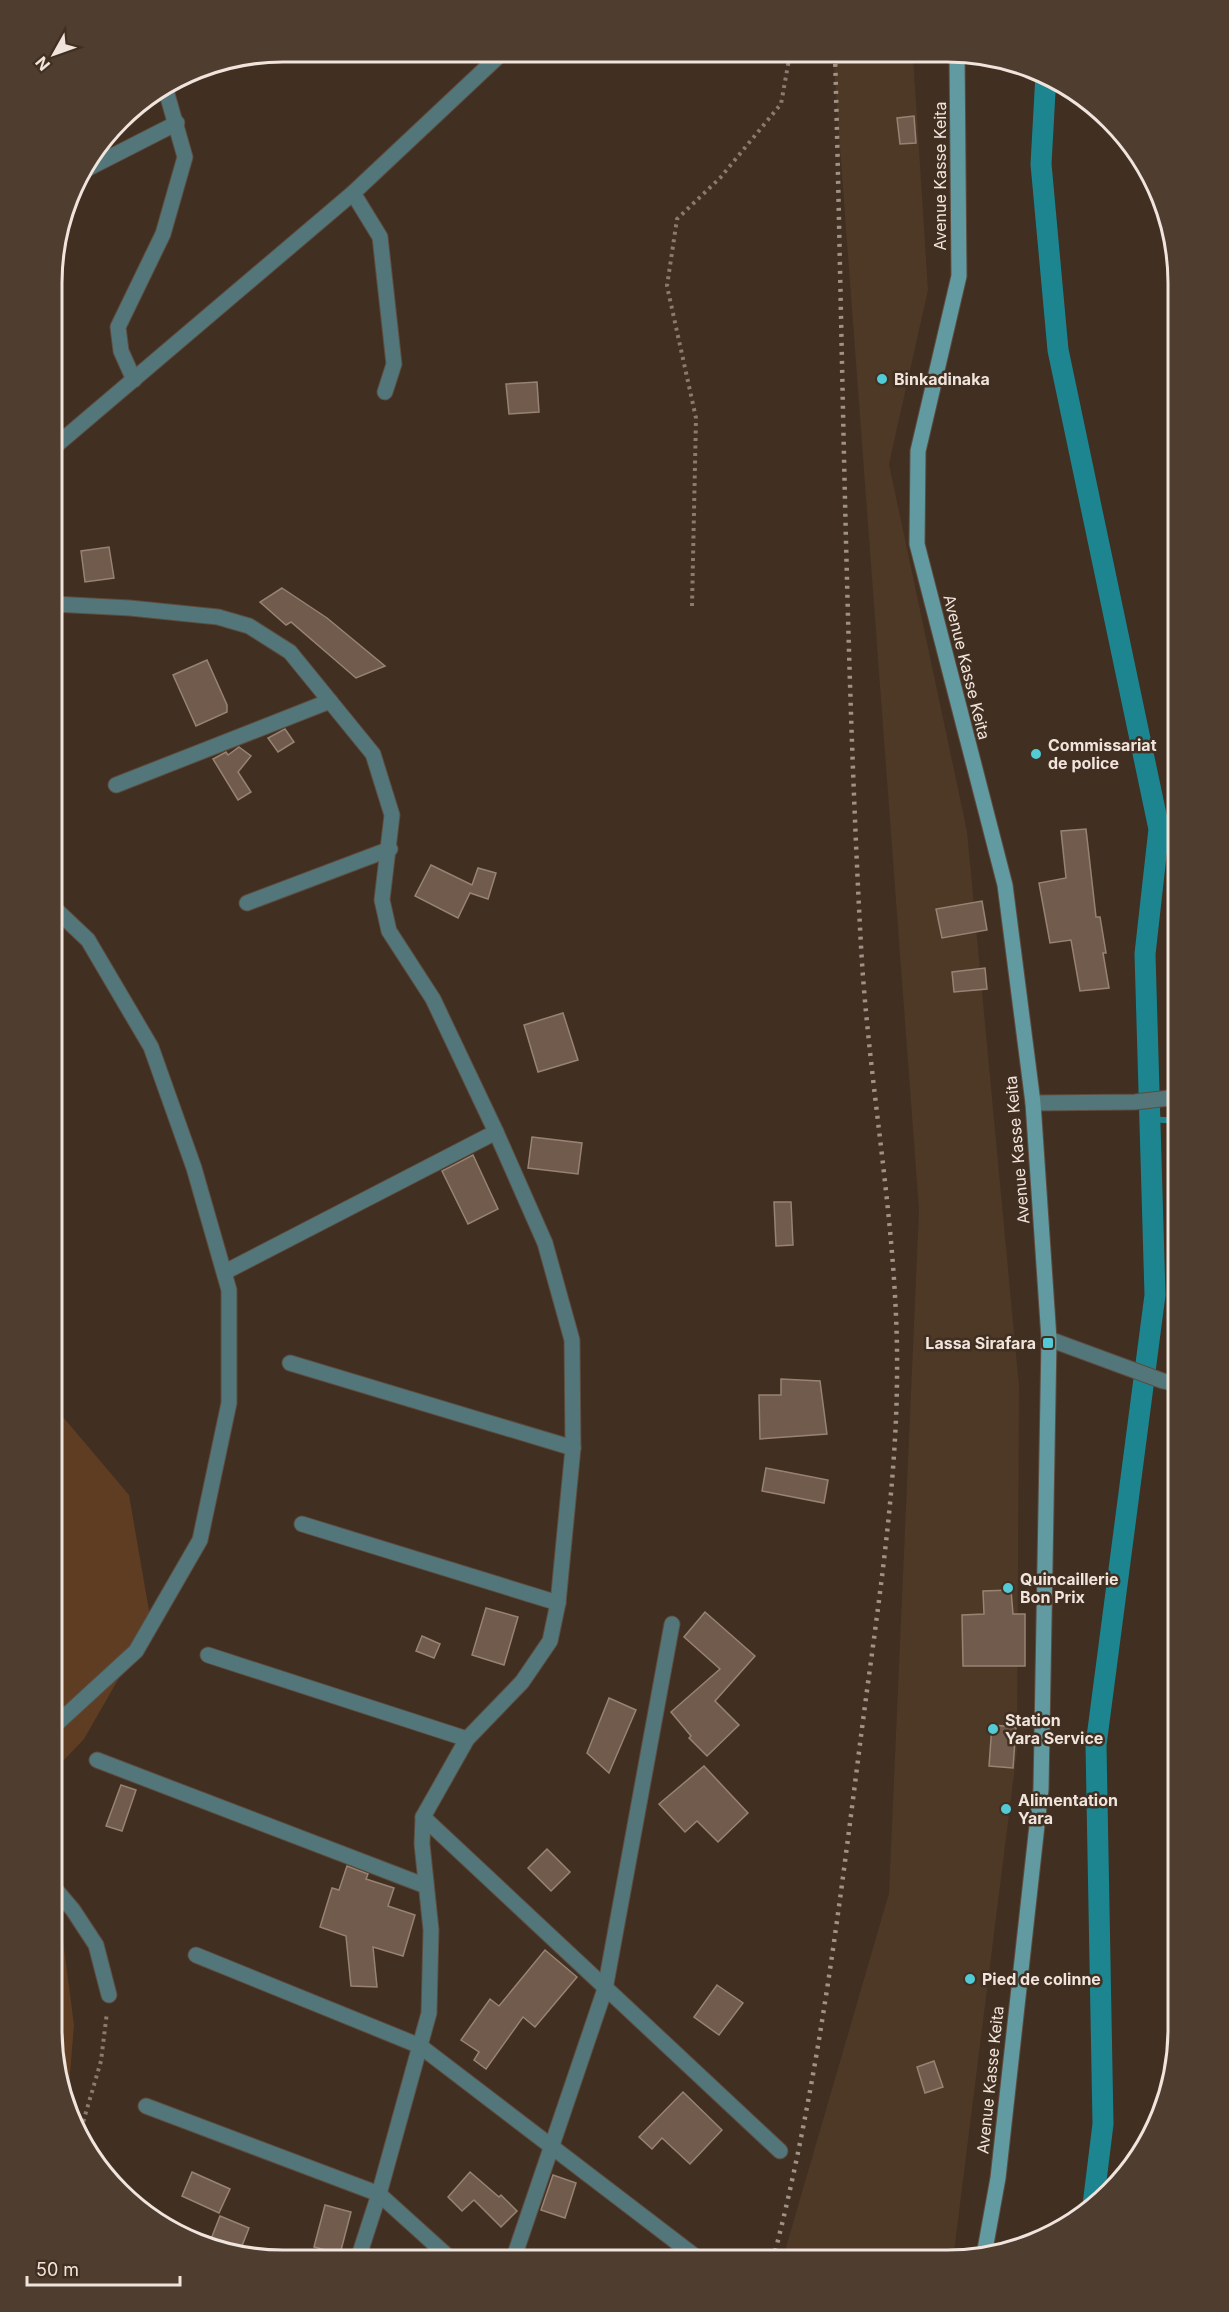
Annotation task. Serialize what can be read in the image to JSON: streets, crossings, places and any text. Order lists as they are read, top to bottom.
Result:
{
  "streets": {
    "main road": ["Avenue Kasse Keita"]
  },
  "places": {
    "other": [
      "Binkadinaka",
      "Commissariat de police",
      "Quincaillerie Bon Prix",
      "Station Yara Service",
      "Alimentation Yara",
      "Pied de colinne"
    ],
    "transit": ["Lassa Sirafara"]
  },
  "scale_bar": "50 m",
  "north": "bottom left"
}
